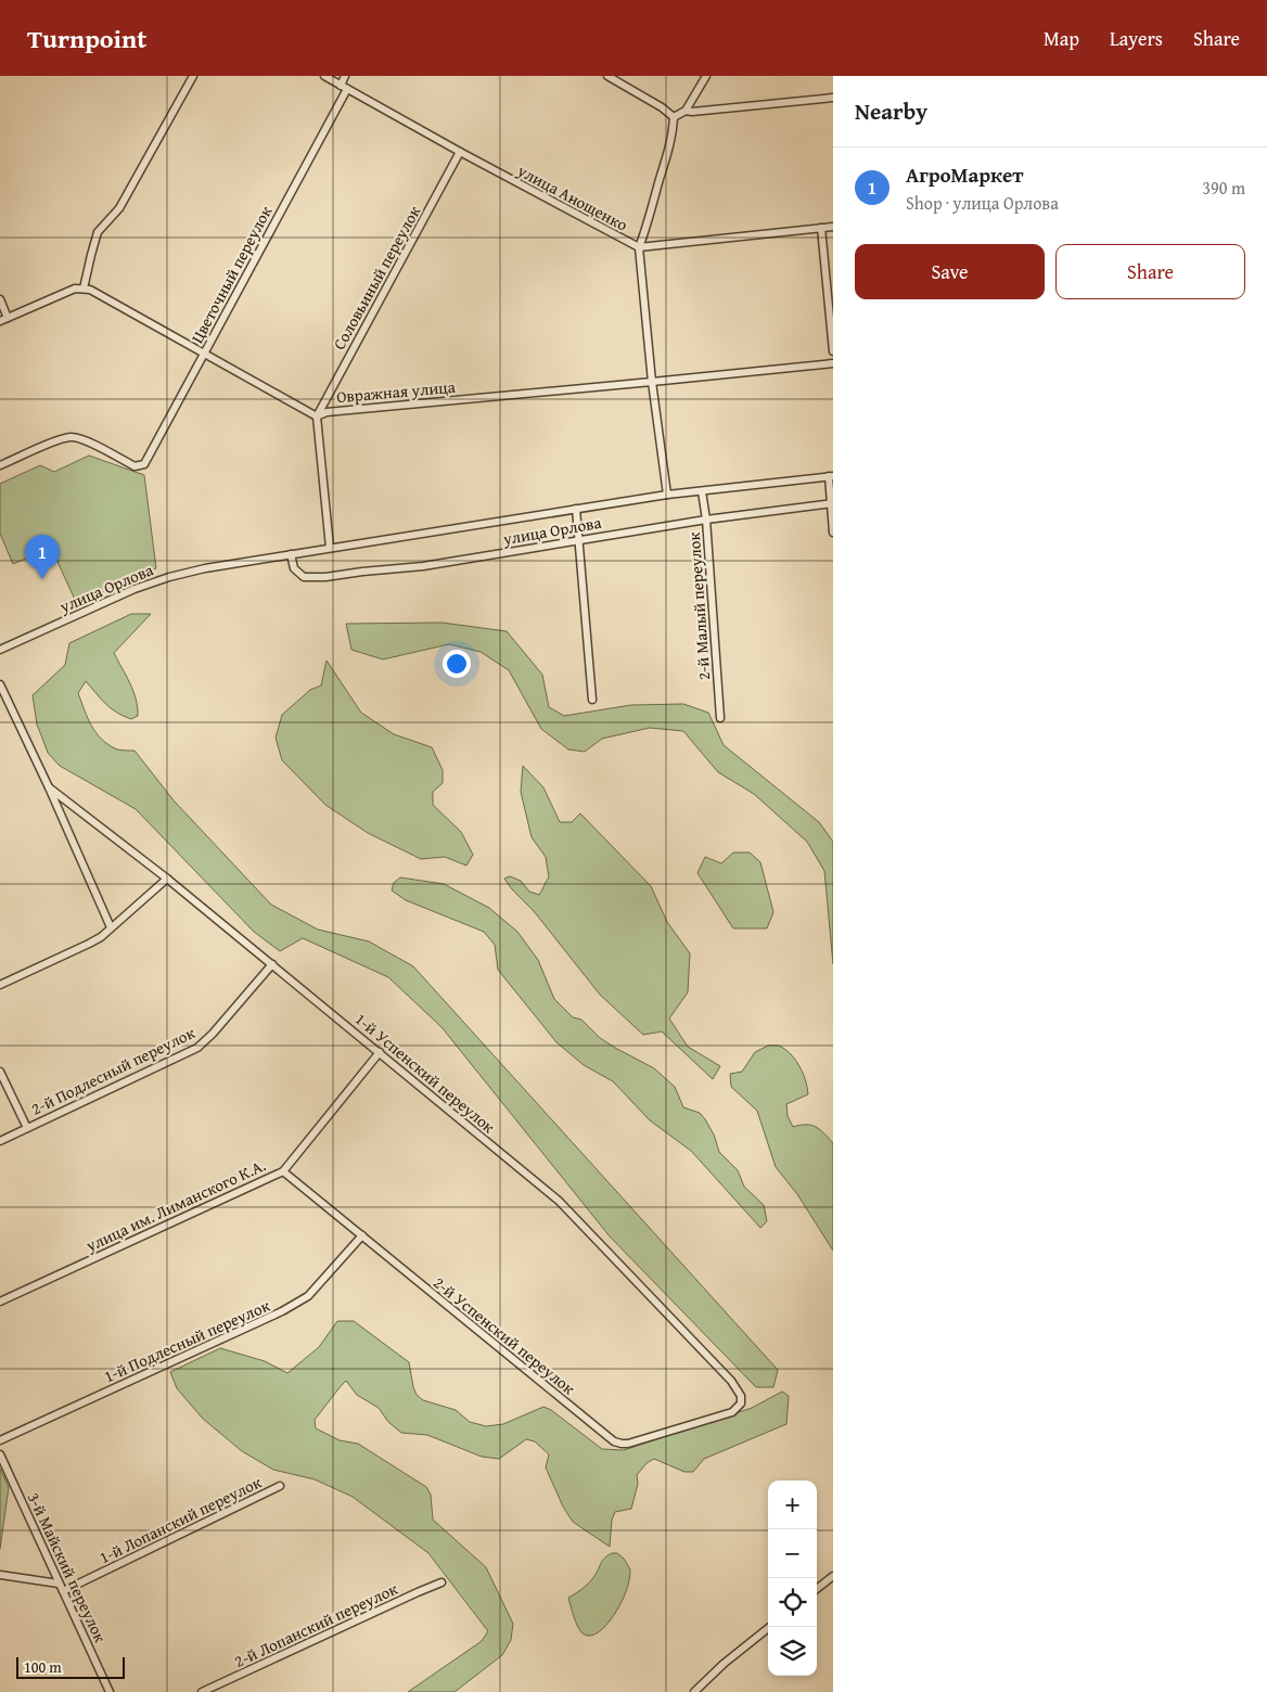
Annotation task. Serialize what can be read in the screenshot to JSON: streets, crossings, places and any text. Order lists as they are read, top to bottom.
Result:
{
  "streets": {
    "street": [
      "улица Анощенко",
      "Цветочный переулок",
      "Соловьиный переулок",
      "Овражная улица",
      "улица Орлова",
      "2-й Малый переулок",
      "2-й Подлесный переулок",
      "1-й Успенский переулок",
      "улица им. Лиманского К.А.",
      "2-й Успенский переулок",
      "1-й Подлесный переулок",
      "1-й Лопанский переулок",
      "3-й Майский переулок",
      "2-й Лопанский переулок"
    ]
  },
  "crossings": [
    ["улица Анощенко", "Цветочный переулок"],
    ["улица Анощенко", "Соловьиный переулок"],
    ["Цветочный переулок", "Овражная улица"],
    ["Соловьиный переулок", "Овражная улица"],
    ["улица Орлова", "2-й Малый переулок"],
    ["2-й Подлесный переулок", "1-й Успенский переулок"],
    ["1-й Успенский переулок", "улица им. Лиманского К.А."],
    ["1-й Успенский переулок", "2-й Успенский переулок"],
    ["улица им. Лиманского К.А.", "2-й Успенский переулок"],
    ["2-й Успенский переулок", "1-й Подлесный переулок"],
    ["1-й Лопанский переулок", "3-й Майский переулок"]
  ],
  "scale_bar": "100 m",
  "page": {
    "header": "Turnpoint",
    "nav": ["Map", "Layers", "Share"],
    "heading": "Nearby",
    "list": [
      {
        "mark": "1",
        "name": "АгроМаркет",
        "note": "Shop · улица Орлова",
        "value": "390 m"
      }
    ],
    "buttons": ["Save", "Share"],
    "pins": "1",
    "map_buttons": ["+", "−"],
    "scale": "100 m"
  }
}
